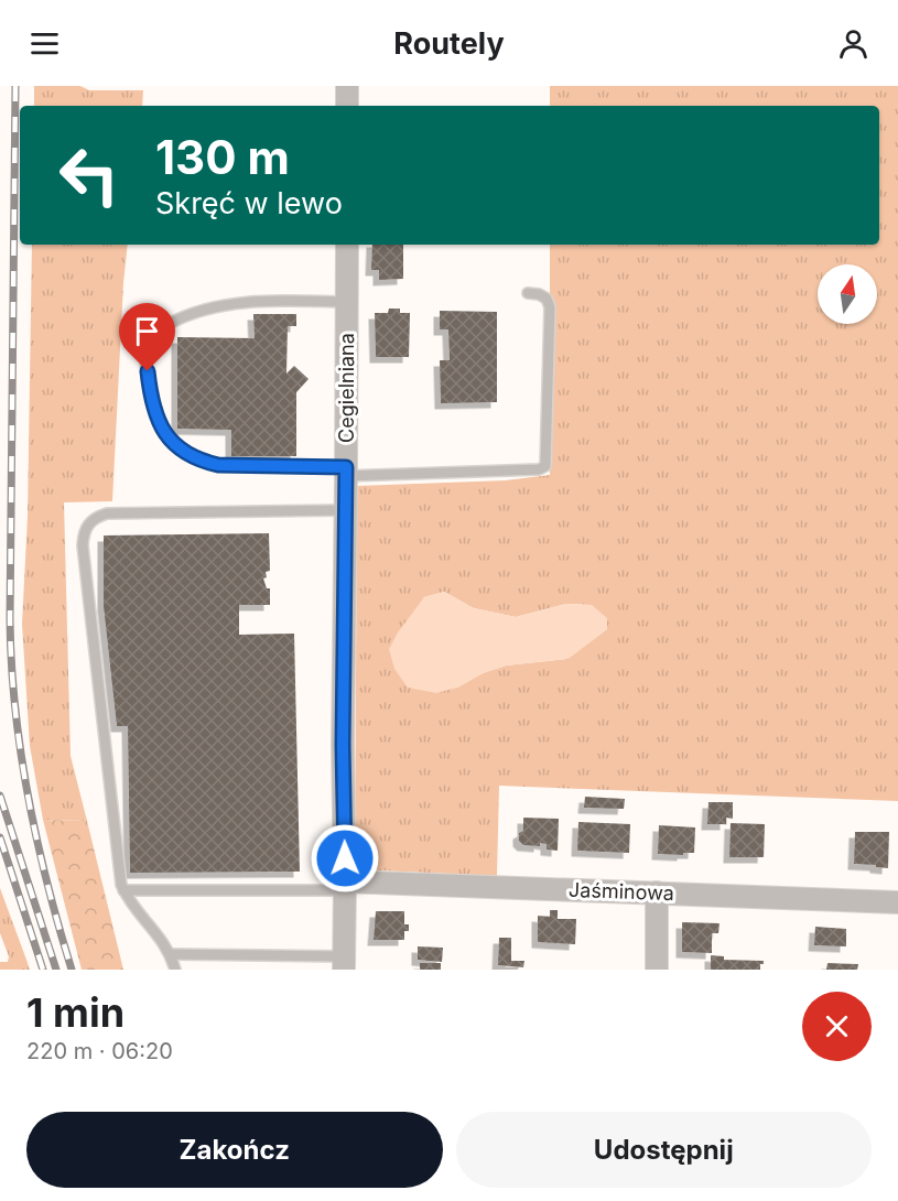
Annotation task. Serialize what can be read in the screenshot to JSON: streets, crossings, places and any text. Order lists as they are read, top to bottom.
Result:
{
  "streets": {
    "street": ["Cegielniana", "Jaśminowa"]
  },
  "crossings": [
    ["Cegielniana", "Jaśminowa"]
  ],
  "north": "top",
  "page": {
    "header": "Routely",
    "turn": ["130 m", "Skręć w lewo"],
    "heading": ["1 min", "220 m · 06:20"],
    "buttons": ["Zakończ", "Udostępnij"]
  }
}
